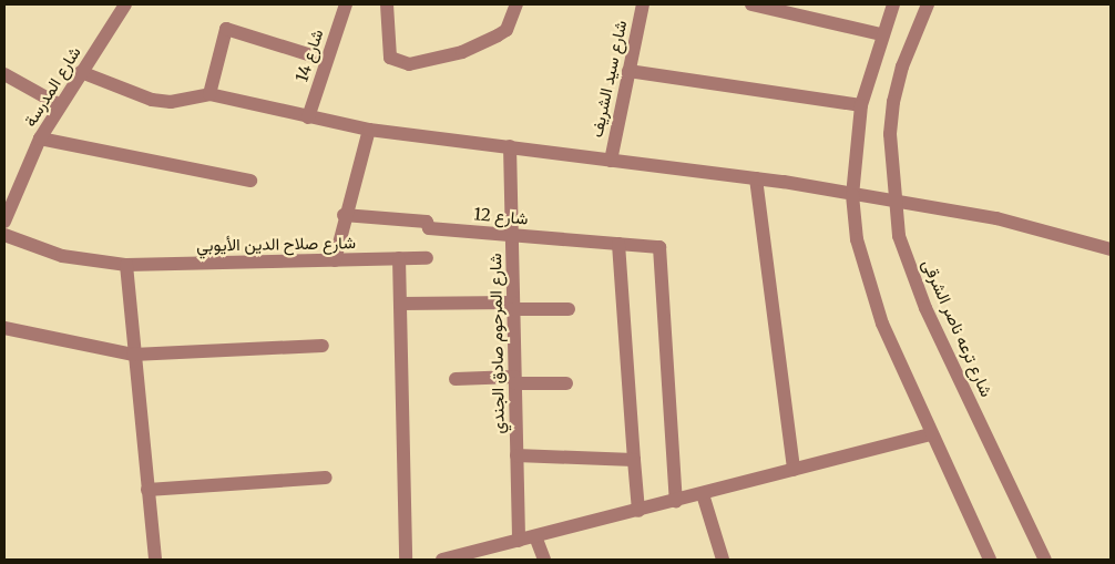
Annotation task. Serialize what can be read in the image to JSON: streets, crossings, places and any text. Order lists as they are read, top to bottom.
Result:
{
  "streets": {
    "street": [
      "شارع 14",
      "شارع سيد الشريف",
      "شارع المدرسة",
      "شارع 12",
      "شارع صلاح الدين الأيوبي",
      "شارع ترعه ناصر الشرقى",
      "شارع المرحوم صادق الجندي"
    ]
  },
  "crossings": [
    ["شارع 12", "شارع المرحوم صادق الجندي"]
  ]
}
